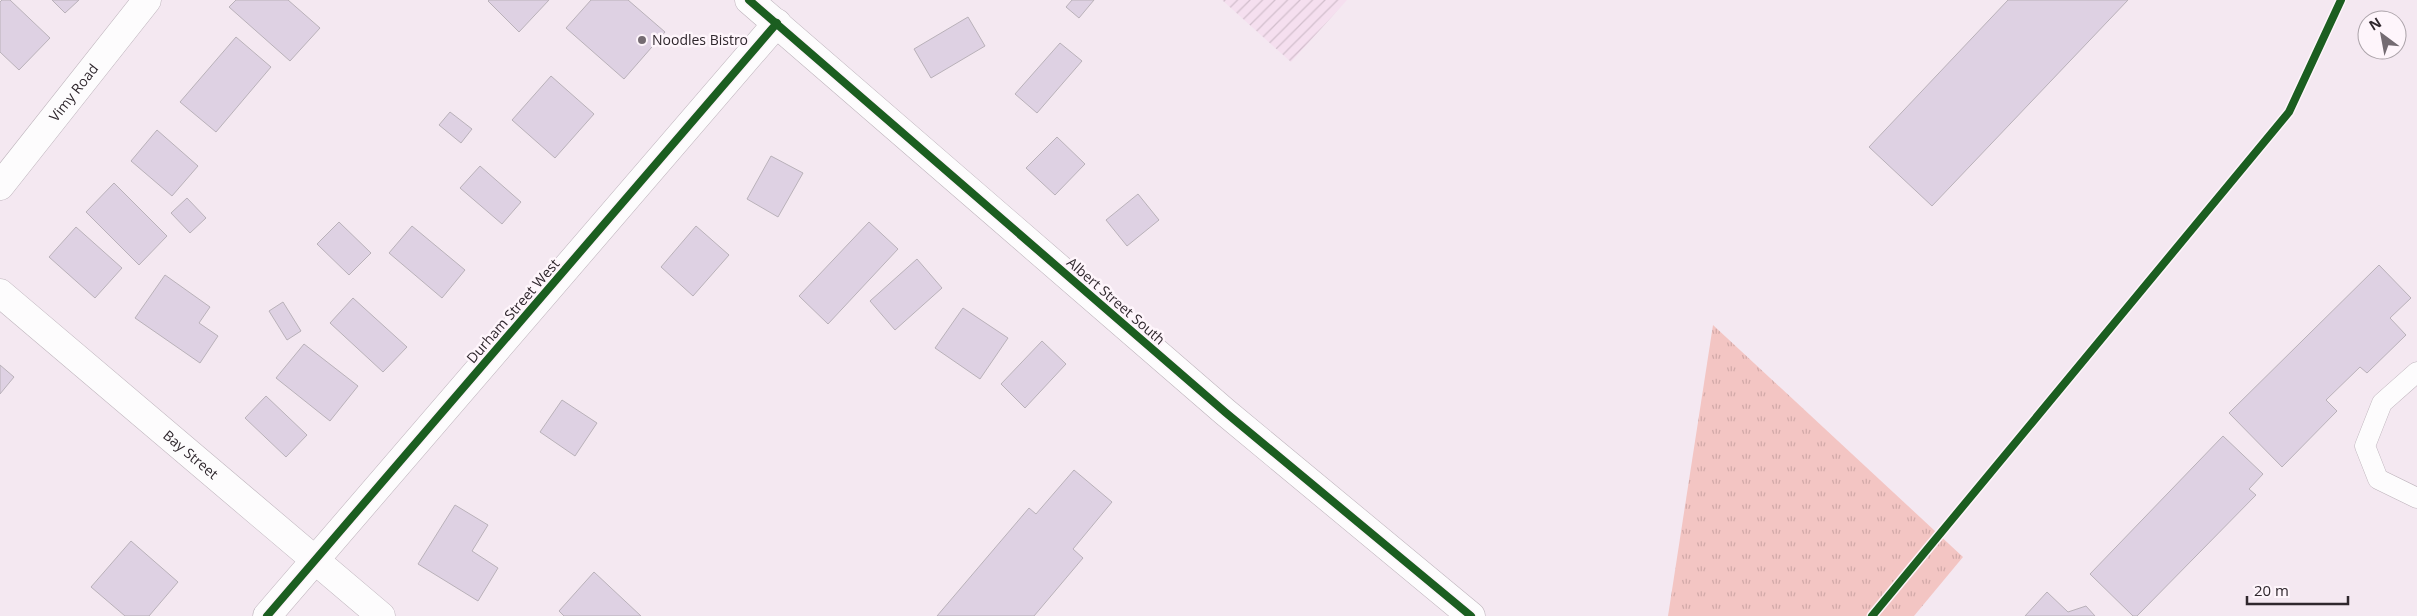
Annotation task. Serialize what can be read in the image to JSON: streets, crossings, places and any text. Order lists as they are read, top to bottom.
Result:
{
  "streets": {
    "street": [
      "Vimy Road",
      "Albert Street South",
      "Durham Street West",
      "Bay Street"
    ]
  },
  "crossings": [
    ["Albert Street South", "Durham Street West"],
    ["Durham Street West", "Bay Street"]
  ],
  "places": ["Noodles Bistro"],
  "scale_bar": "20 m",
  "north": "top left"
}
